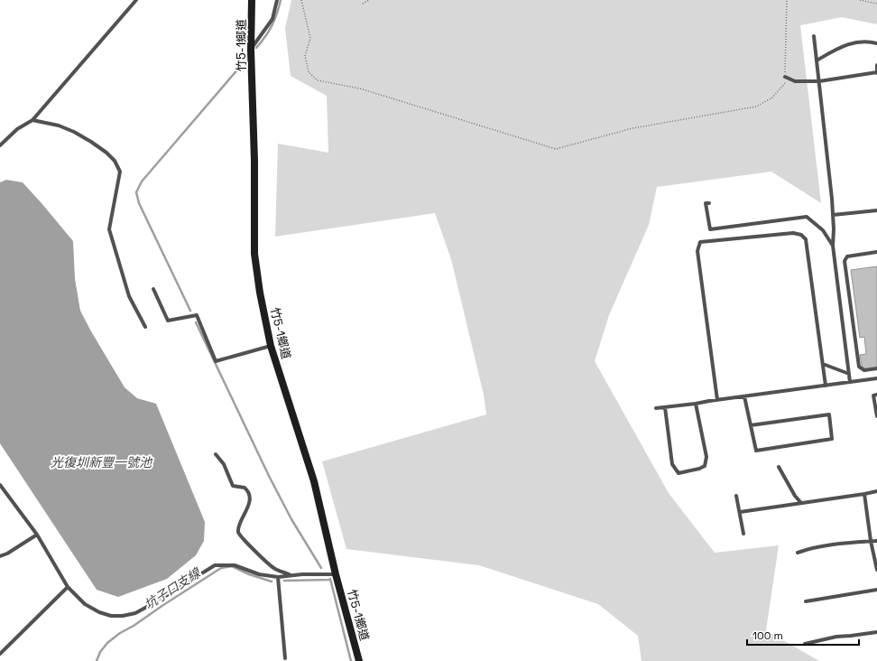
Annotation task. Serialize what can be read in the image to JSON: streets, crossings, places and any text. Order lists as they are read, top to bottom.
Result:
{
  "streets": {
    "street": ["竹5-1鄉道"]
  },
  "water": ["光復圳新豐一號池", "坑子口支線"],
  "scale_bar": "100 m"
}
